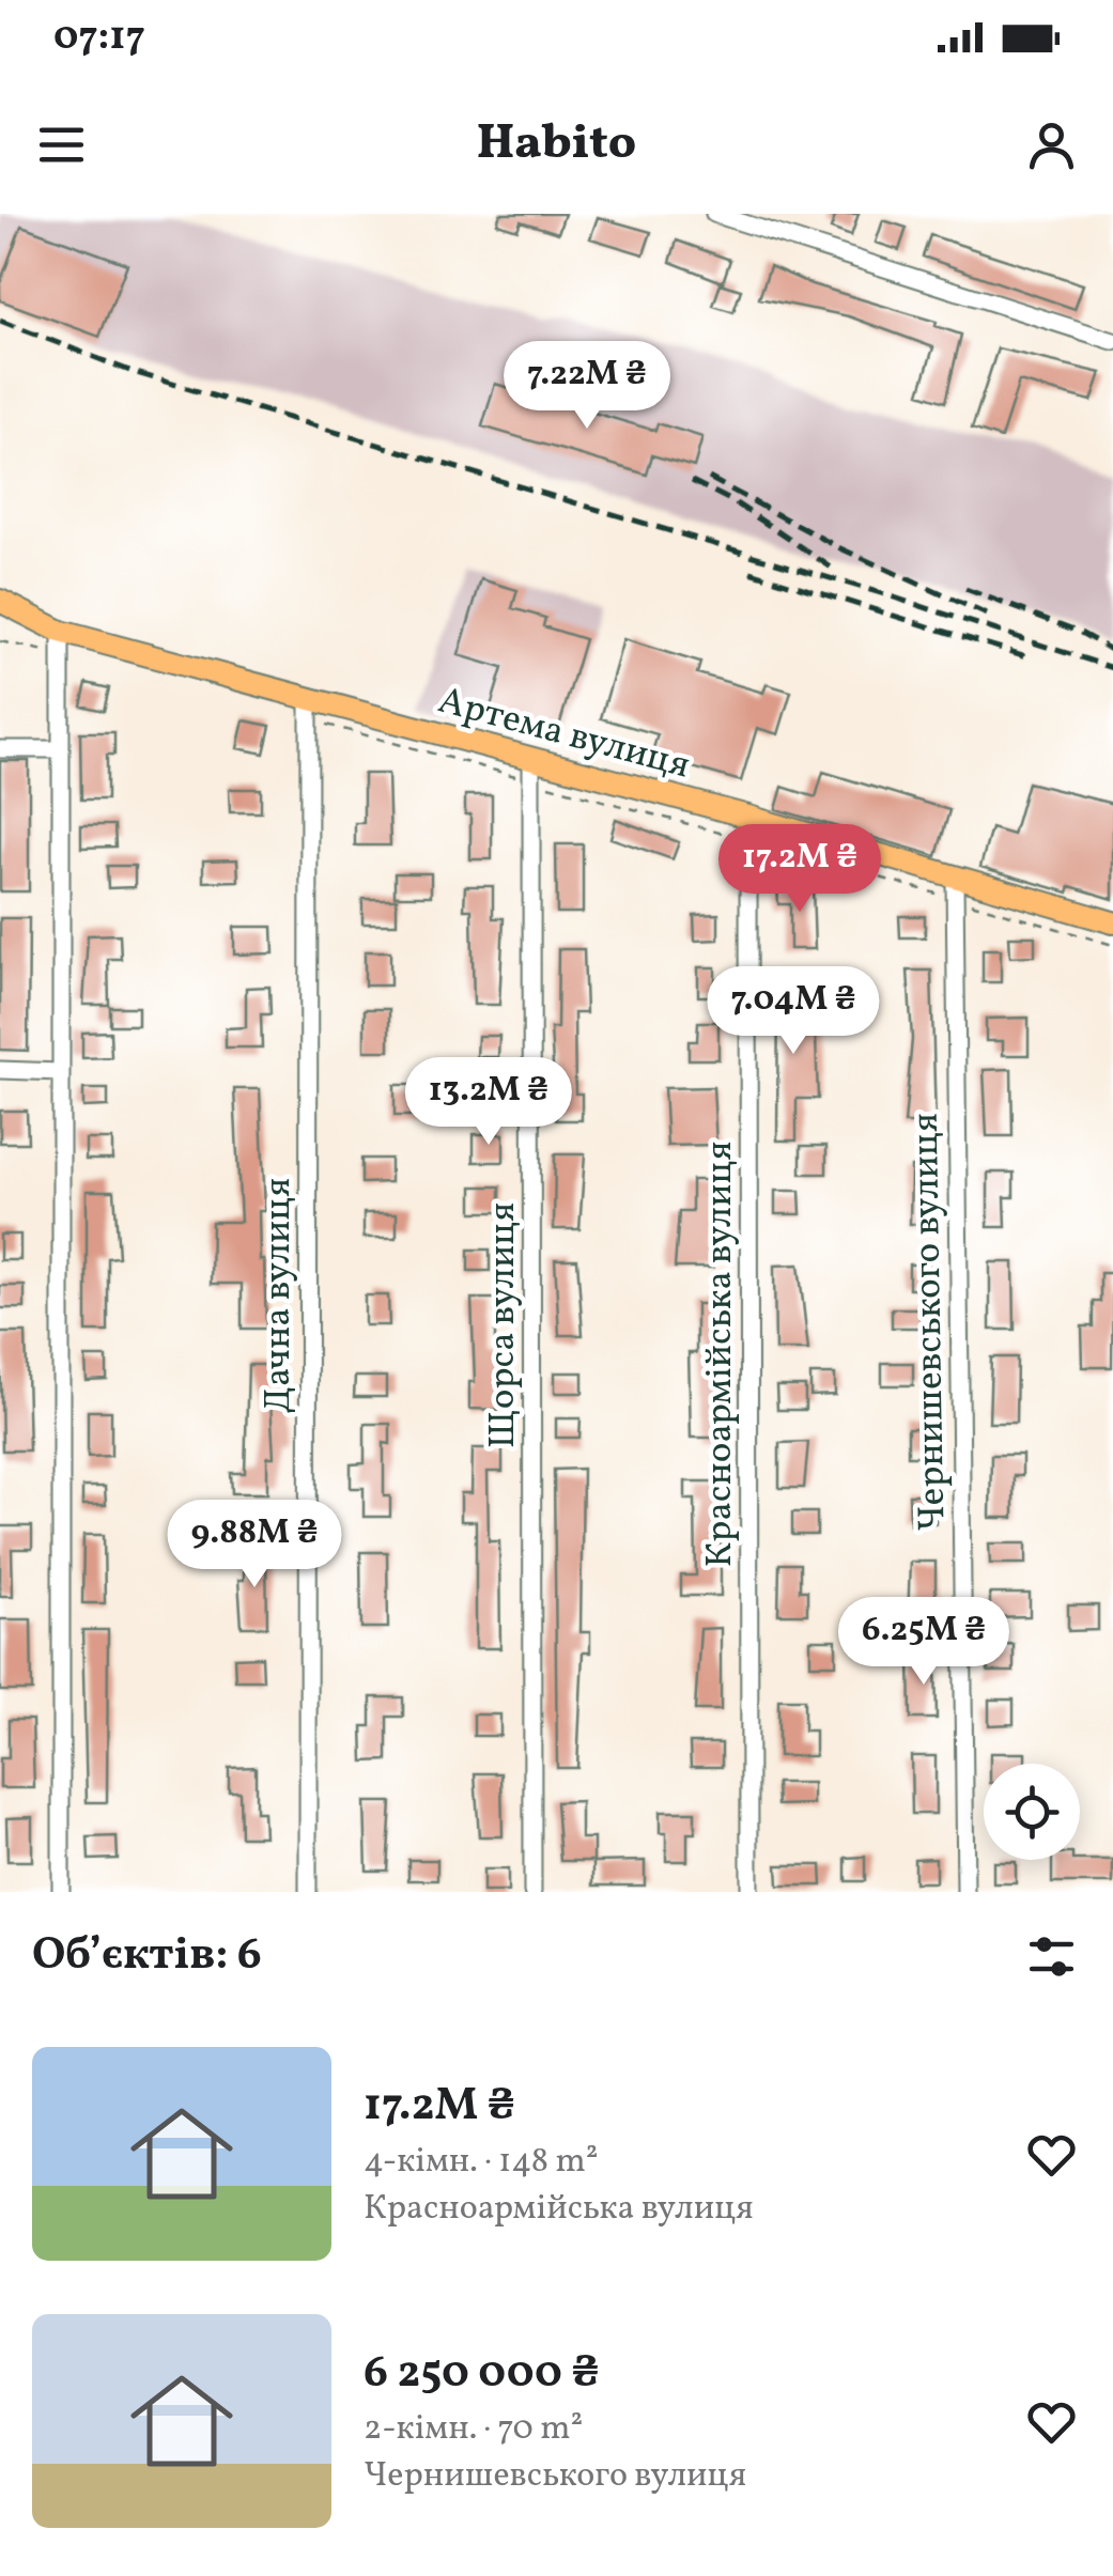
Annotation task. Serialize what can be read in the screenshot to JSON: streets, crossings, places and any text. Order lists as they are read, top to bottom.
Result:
{
  "streets": {
    "main road": ["Артема вулиця"],
    "street": [
      "Дачна вулиця",
      "Чернишевського вулиця",
      "Щорса вулиця",
      "Красноармійська вулиця"
    ]
  },
  "crossings": [
    ["Артема вулиця", "Дачна вулиця"],
    ["Артема вулиця", "Чернишевського вулиця"],
    ["Артема вулиця", "Щорса вулиця"],
    ["Артема вулиця", "Красноармійська вулиця"]
  ],
  "page": {
    "status": "07:17",
    "header": "Habito",
    "price": [
      "7.22M ₴",
      "17.2M ₴",
      "7.04M ₴",
      "13.2M ₴",
      "9.88M ₴",
      "6.25M ₴"
    ],
    "heading": "Об’єктів: 6",
    "list": [
      {
        "name": "17.2M ₴",
        "note": "4-кімн. · 148 m² · Красноармійська вулиця"
      },
      {
        "name": "6 250 000 ₴",
        "note": "2-кімн. · 70 m² · Чернишевського вулиця"
      }
    ]
  }
}
